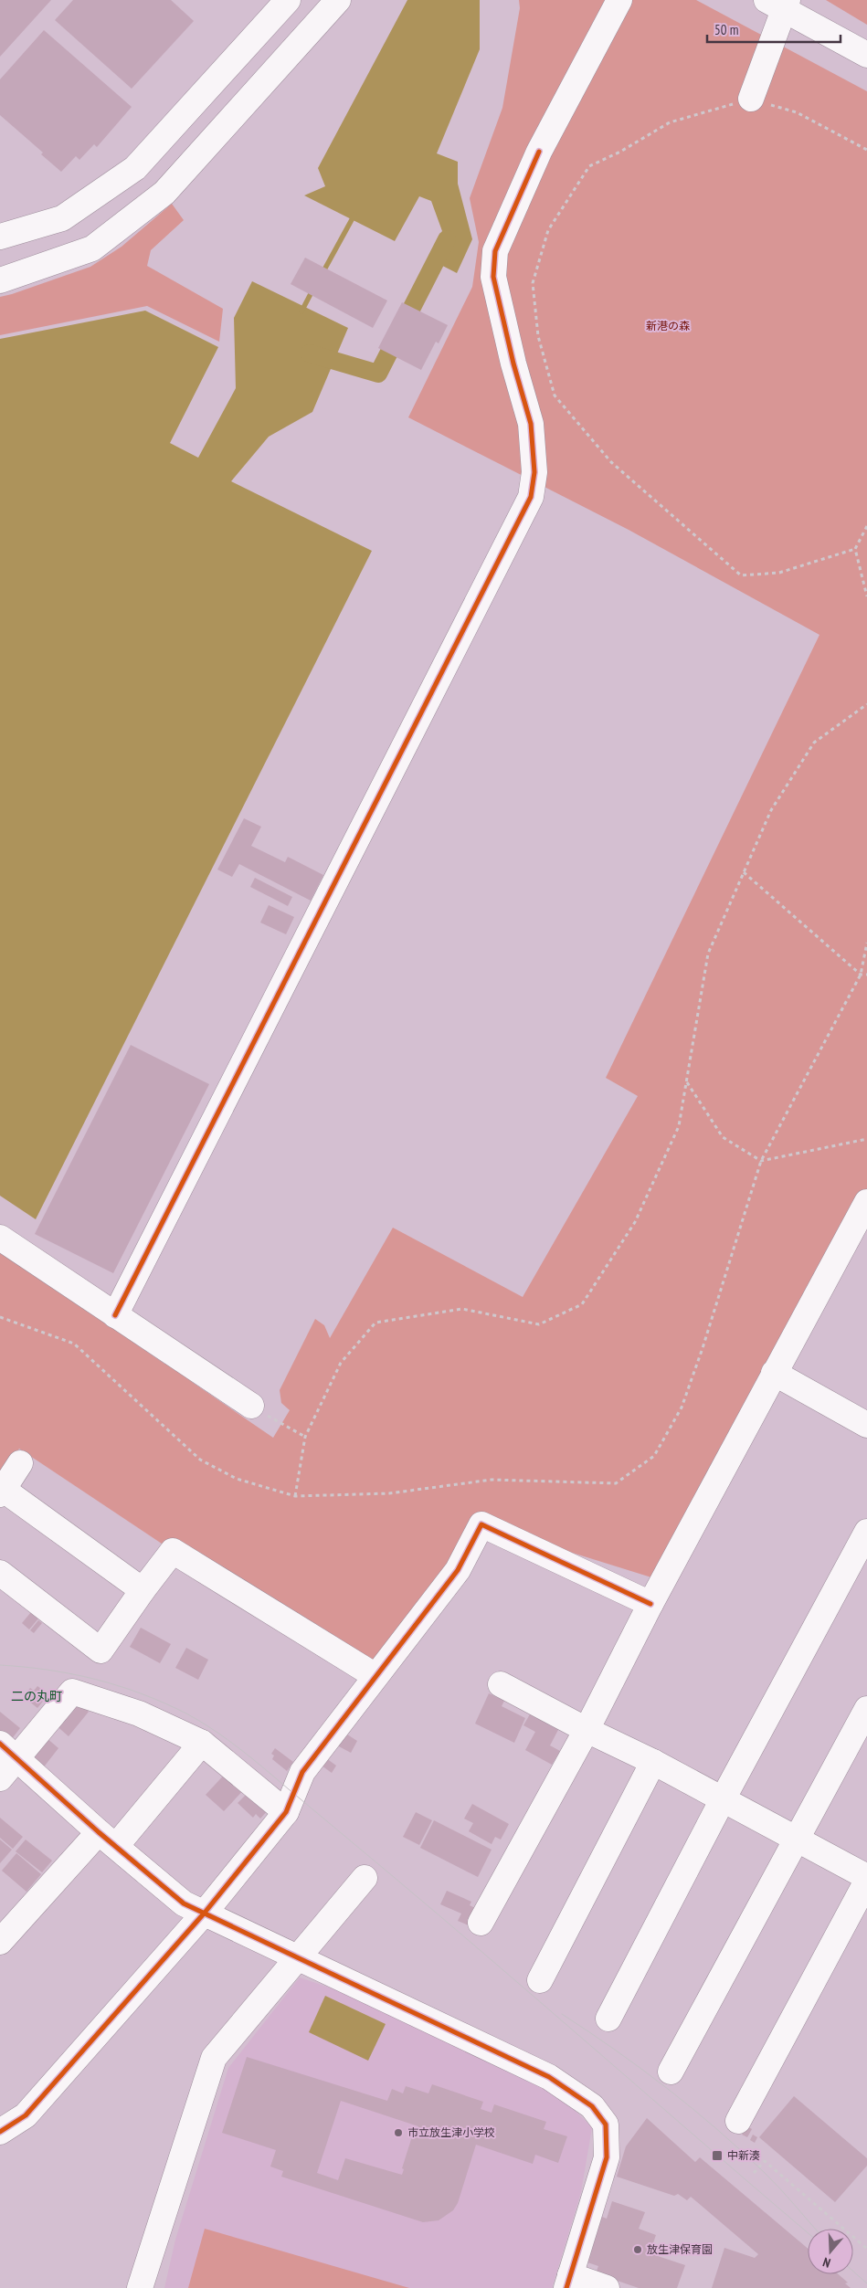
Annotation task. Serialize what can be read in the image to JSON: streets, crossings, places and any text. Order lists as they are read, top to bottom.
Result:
{
  "districts": ["二の丸町"],
  "parks": ["新港の森"],
  "places": {
    "other": ["市立放生津小学校", "放生津保育園"],
    "transit": ["中新湊"]
  },
  "scale_bar": "50 m",
  "north": "bottom"
}
